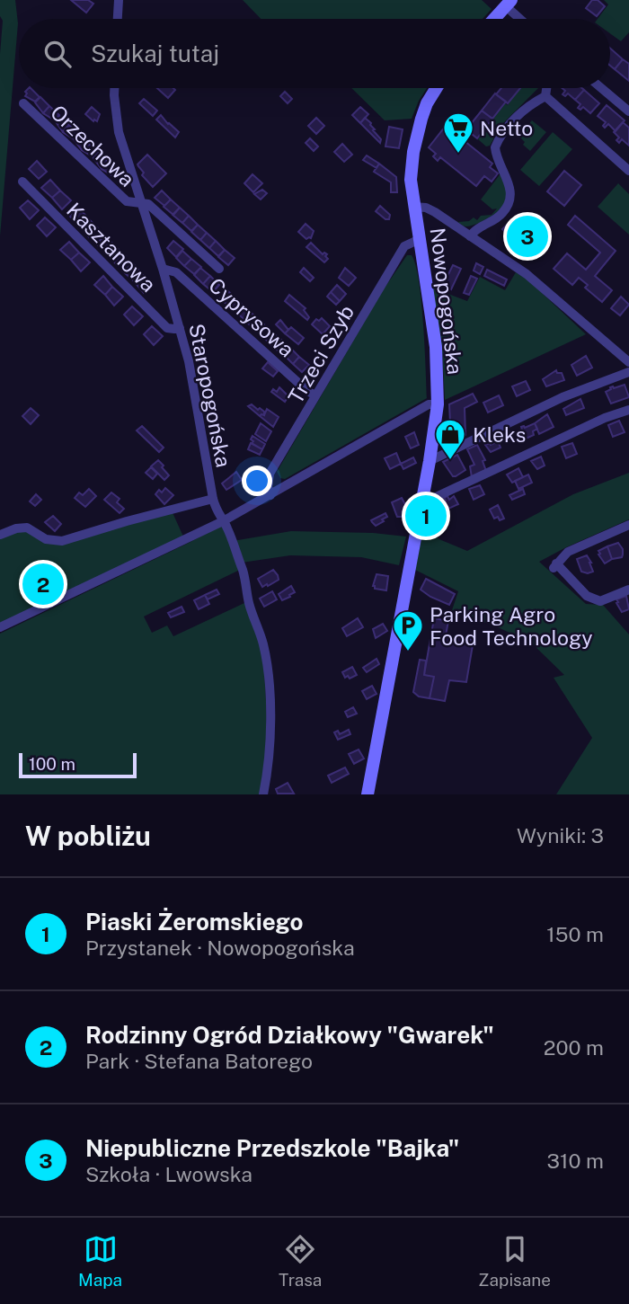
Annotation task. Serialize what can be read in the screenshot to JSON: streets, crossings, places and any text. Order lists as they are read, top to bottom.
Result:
{
  "streets": {
    "street": [
      "Orzechowa",
      "Kasztanowa",
      "Nowopogońska",
      "Cyprysowa",
      "Trzeci Szyb",
      "Staropogońska"
    ]
  },
  "crossings": [
    ["Orzechowa", "Staropogońska"],
    ["Kasztanowa", "Staropogońska"],
    ["Nowopogońska", "Trzeci Szyb"],
    ["Cyprysowa", "Trzeci Szyb"],
    ["Cyprysowa", "Staropogońska"]
  ],
  "places": {
    "supermarket": ["Netto"],
    "shop": ["Kleks"],
    "parking": ["Parking Agro Food Technology"]
  },
  "scale_bar": "100 m",
  "page": {
    "search": "Szukaj tutaj",
    "pins": ["3", "1", "2"],
    "scale": "100 m",
    "heading": ["W pobliżu", "Wyniki: 3"],
    "list": [
      {
        "mark": "1",
        "name": "Piaski Żeromskiego",
        "note": "Przystanek · Nowopogońska",
        "value": "150 m"
      },
      {
        "mark": "2",
        "name": "Rodzinny Ogród Działkowy \"Gwarek\"",
        "note": "Park · Stefana Batorego",
        "value": "200 m"
      },
      {
        "mark": "3",
        "name": "Niepubliczne Przedszkole \"Bajka\"",
        "note": "Szkoła · Lwowska",
        "value": "310 m"
      }
    ],
    "nav": ["Mapa", "Trasa", "Zapisane"]
  }
}
